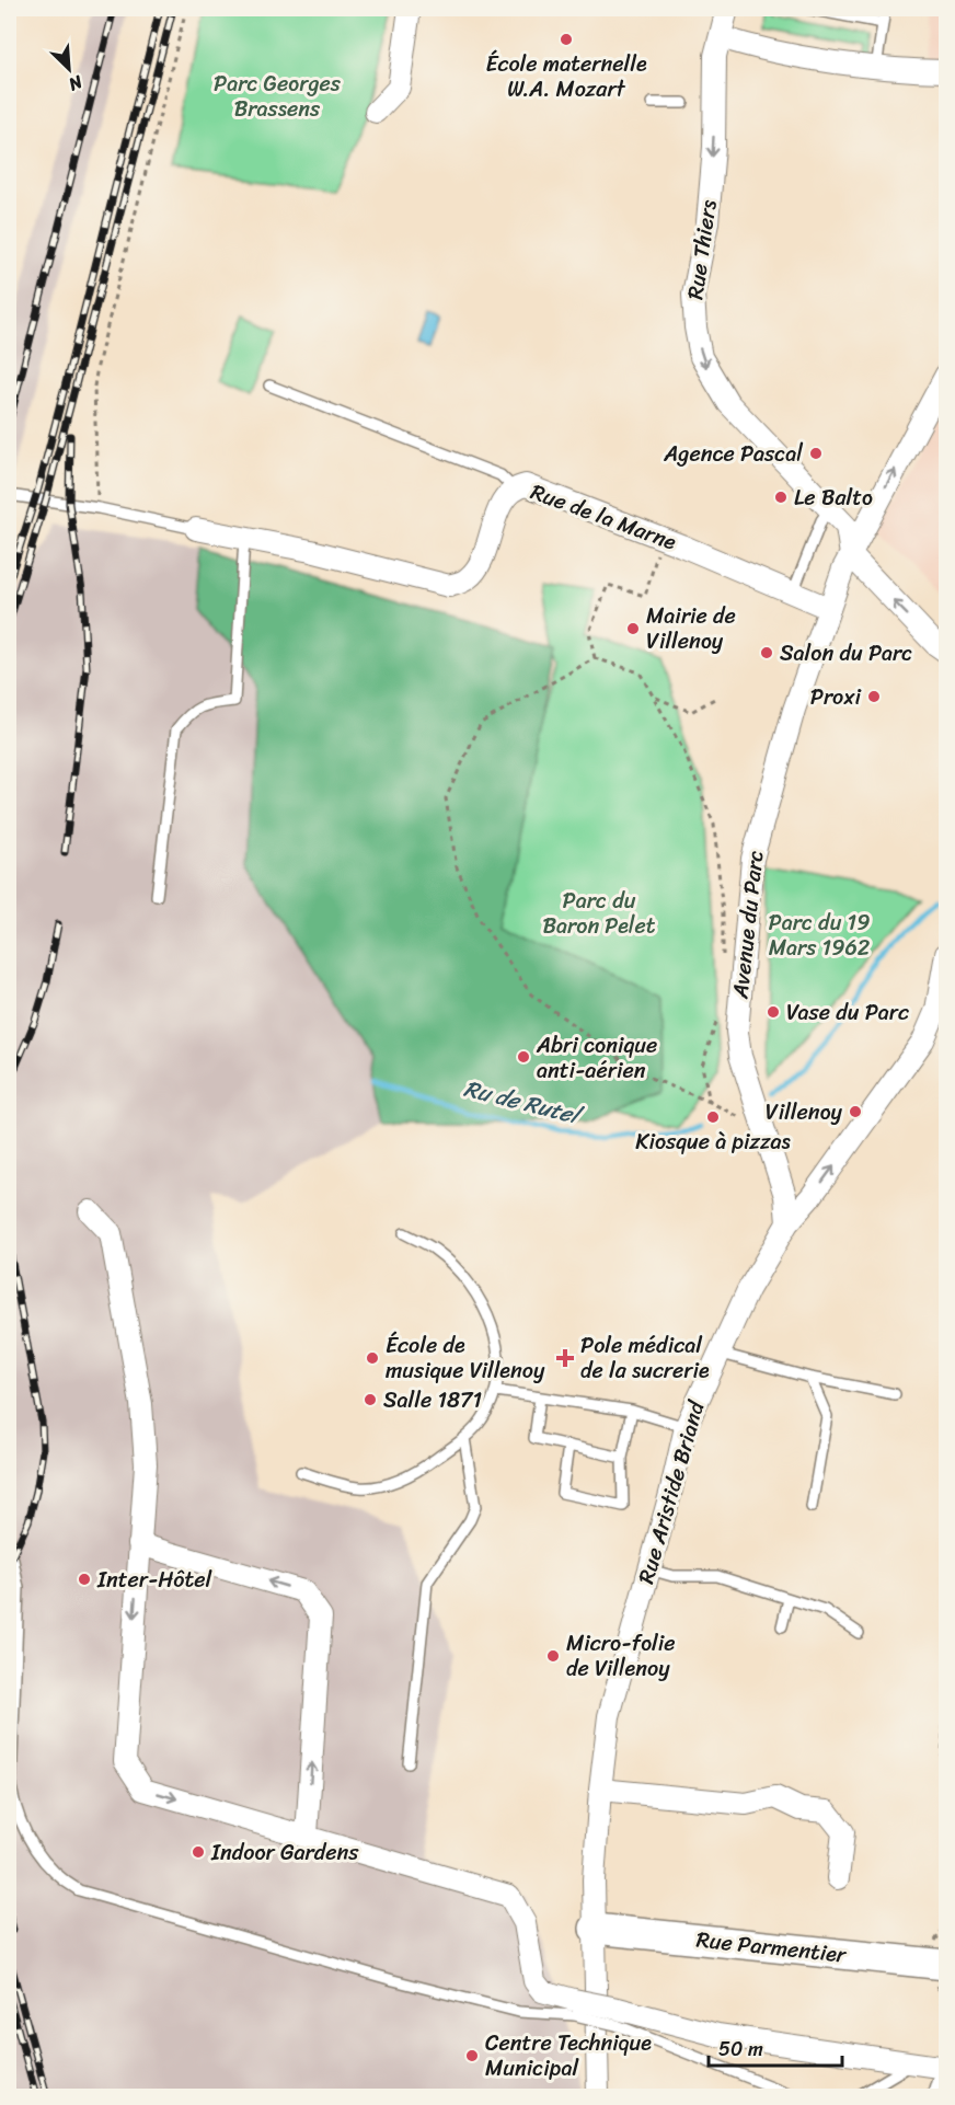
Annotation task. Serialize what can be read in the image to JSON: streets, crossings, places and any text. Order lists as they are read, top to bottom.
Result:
{
  "streets": {
    "street": [
      "Rue Thiers",
      "Rue de la Marne",
      "Avenue du Parc",
      "Rue Aristide Briand",
      "Rue Parmentier"
    ]
  },
  "crossings": [
    ["Rue Thiers", "Avenue du Parc"],
    ["Rue de la Marne", "Avenue du Parc"],
    ["Avenue du Parc", "Rue Aristide Briand"],
    ["Rue Aristide Briand", "Rue Parmentier"]
  ],
  "one_way": ["Rue Thiers"],
  "water": ["Ru de Rutel"],
  "parks": ["Parc Georges Brassens", "Parc du Baron Pelet", "Parc du 19 Mars 1962"],
  "places": {
    "other": [
      "École maternelle W.A. Mozart",
      "Agence Pascal",
      "Le Balto",
      "Mairie de Villenoy",
      "Salon du Parc",
      "Proxi",
      "Vase du Parc",
      "Abri conique anti-aérien",
      "Villenoy",
      "Kiosque à pizzas",
      "École de musique Villenoy",
      "Salle 1871",
      "Inter-Hôtel",
      "Micro-folie de Villenoy",
      "Indoor Gardens",
      "Centre Technique Municipal"
    ],
    "health": ["Pole médical de la sucrerie"]
  },
  "scale_bar": "50 m",
  "north": "bottom right"
}
